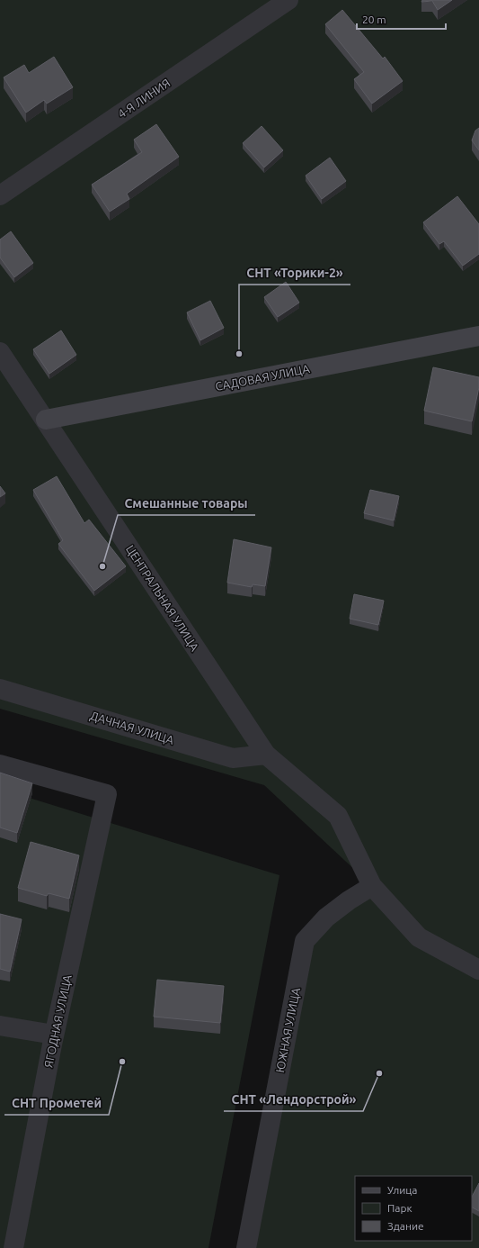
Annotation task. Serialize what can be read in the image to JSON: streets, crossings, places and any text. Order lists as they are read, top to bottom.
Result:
{
  "streets": {
    "street": [
      "4-Я ЛИНИЯ",
      "САДОВАЯ УЛИЦА",
      "ЦЕНТРАЛЬНАЯ УЛИЦА",
      "ДАЧНАЯ УЛИЦА",
      "ЯГОДНАЯ УЛИЦА",
      "ЮЖНАЯ УЛИЦА"
    ]
  },
  "crossings": [
    ["САДОВАЯ УЛИЦА", "ЦЕНТРАЛЬНАЯ УЛИЦА"],
    ["ЦЕНТРАЛЬНАЯ УЛИЦА", "ДАЧНАЯ УЛИЦА"],
    ["ЦЕНТРАЛЬНАЯ УЛИЦА", "ЮЖНАЯ УЛИЦА"]
  ],
  "places": [
    "СНТ «Торики-2»",
    "Смешанные товары",
    "СНТ Прометей",
    "СНТ «Лендорстрой»"
  ],
  "legend": ["Улица", "Парк", "Здание"],
  "scale_bar": "20 m"
}
